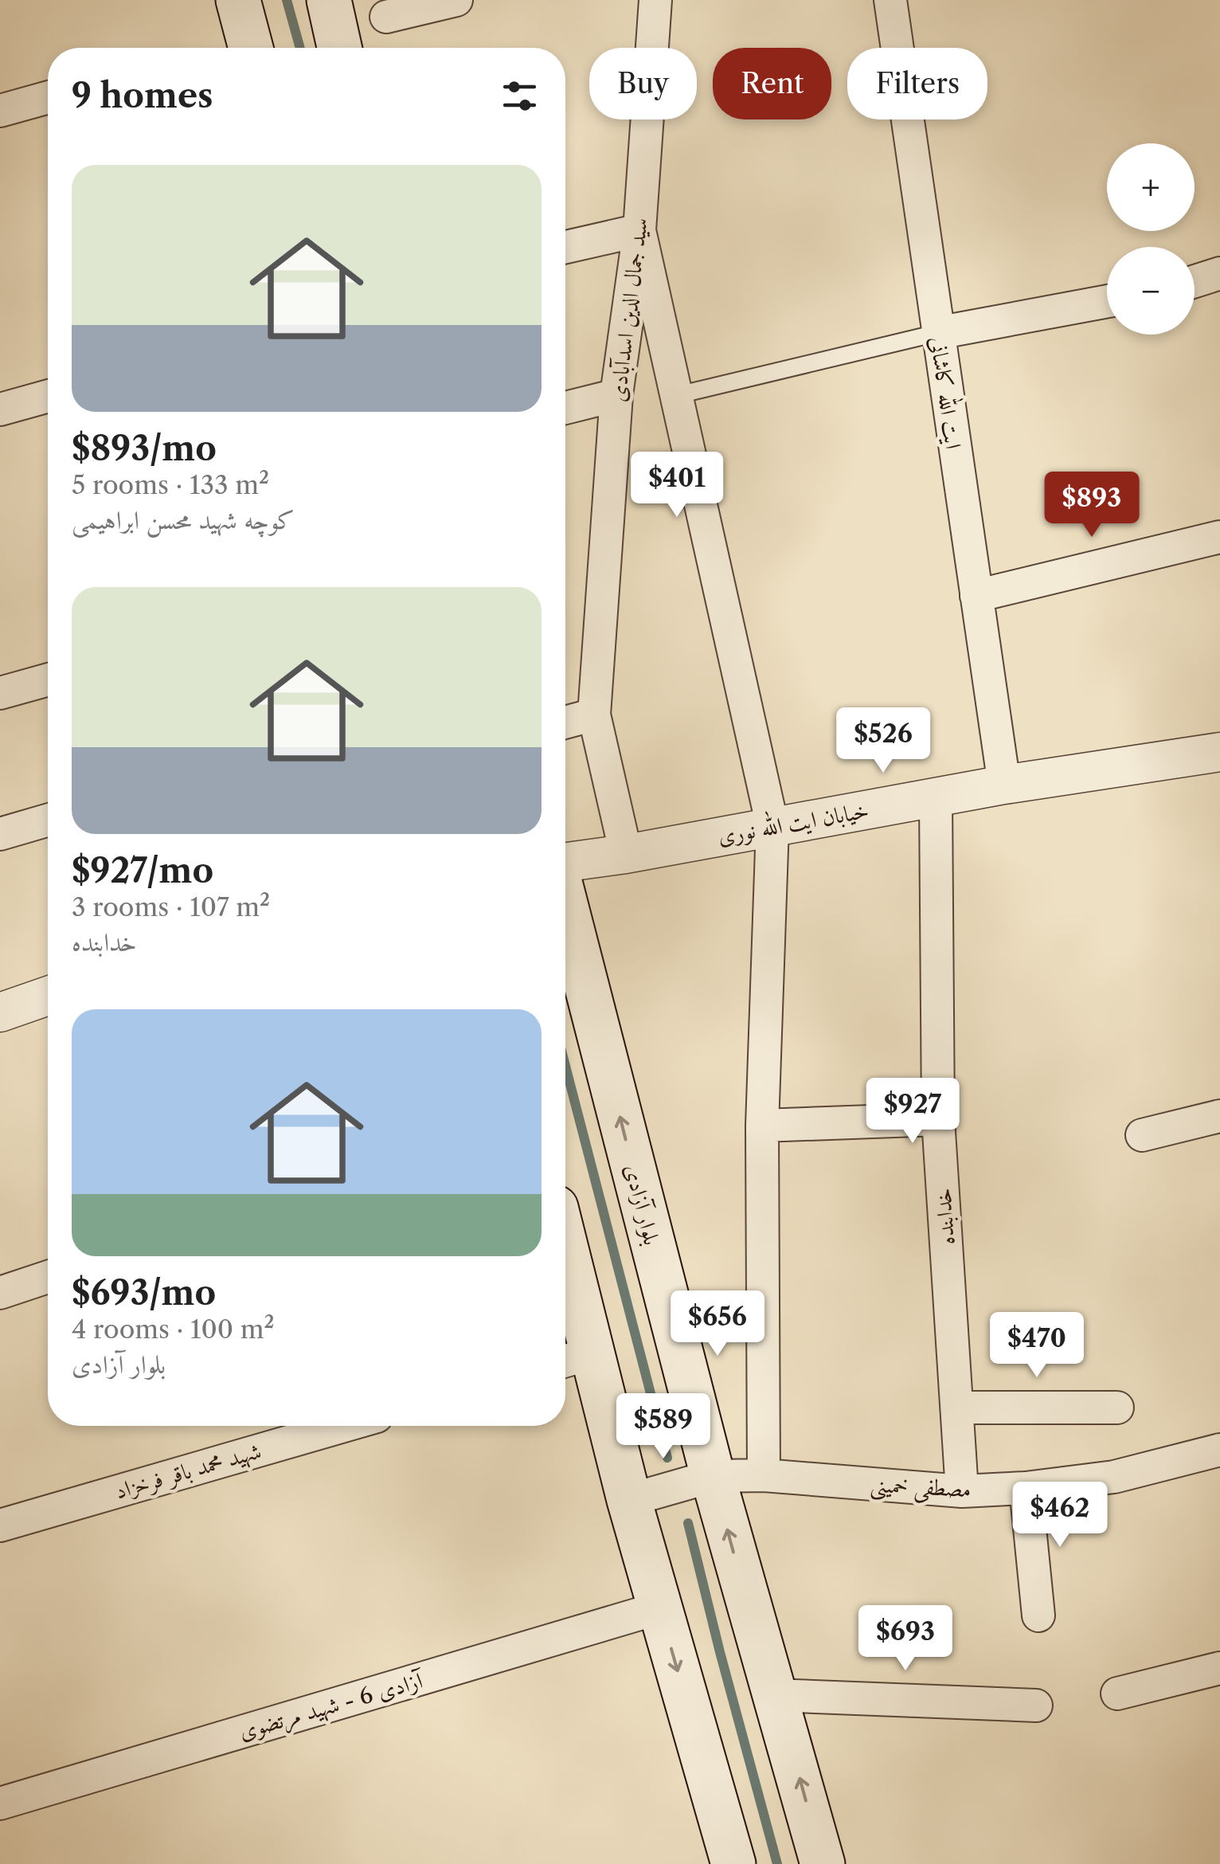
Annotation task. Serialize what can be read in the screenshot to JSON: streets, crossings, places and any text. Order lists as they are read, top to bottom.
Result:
{
  "streets": {
    "main road": ["بلوار آزادی"],
    "street": [
      "سید جمال الدین اسدآبادی",
      "ایت الله کاشانی",
      "خیابان ایت الله نوری",
      "خدابنده",
      "شهید محمد باقر فرخزاد",
      "مصطفی خمینی",
      "آزادی 6 - شهید مرتضوی"
    ]
  },
  "crossings": [
    ["سید جمال الدین اسدآبادی", "خیابان ایت الله نوری"],
    ["ایت الله کاشانی", "خیابان ایت الله نوری"],
    ["خیابان ایت الله نوری", "خدابنده"],
    ["بلوار آزادی", "مصطفی خمینی"],
    ["خدابنده", "مصطفی خمینی"]
  ],
  "page": {
    "chip": ["Buy", "Rent", "Filters"],
    "heading": "9 homes",
    "map_buttons": ["+", "−"],
    "list": [
      {
        "name": "$893/mo",
        "note": "5 rooms · 133 m² · کوچه شهید محسن ابراهیمی"
      },
      {
        "name": "$927/mo",
        "note": "3 rooms · 107 m² · خدابنده"
      },
      {
        "name": "$693/mo",
        "note": "4 rooms · 100 m² · بلوار آزادی"
      }
    ],
    "price": [
      "$401",
      "$893",
      "$526",
      "$927",
      "$656",
      "$470",
      "$589",
      "$462",
      "$693"
    ]
  }
}
